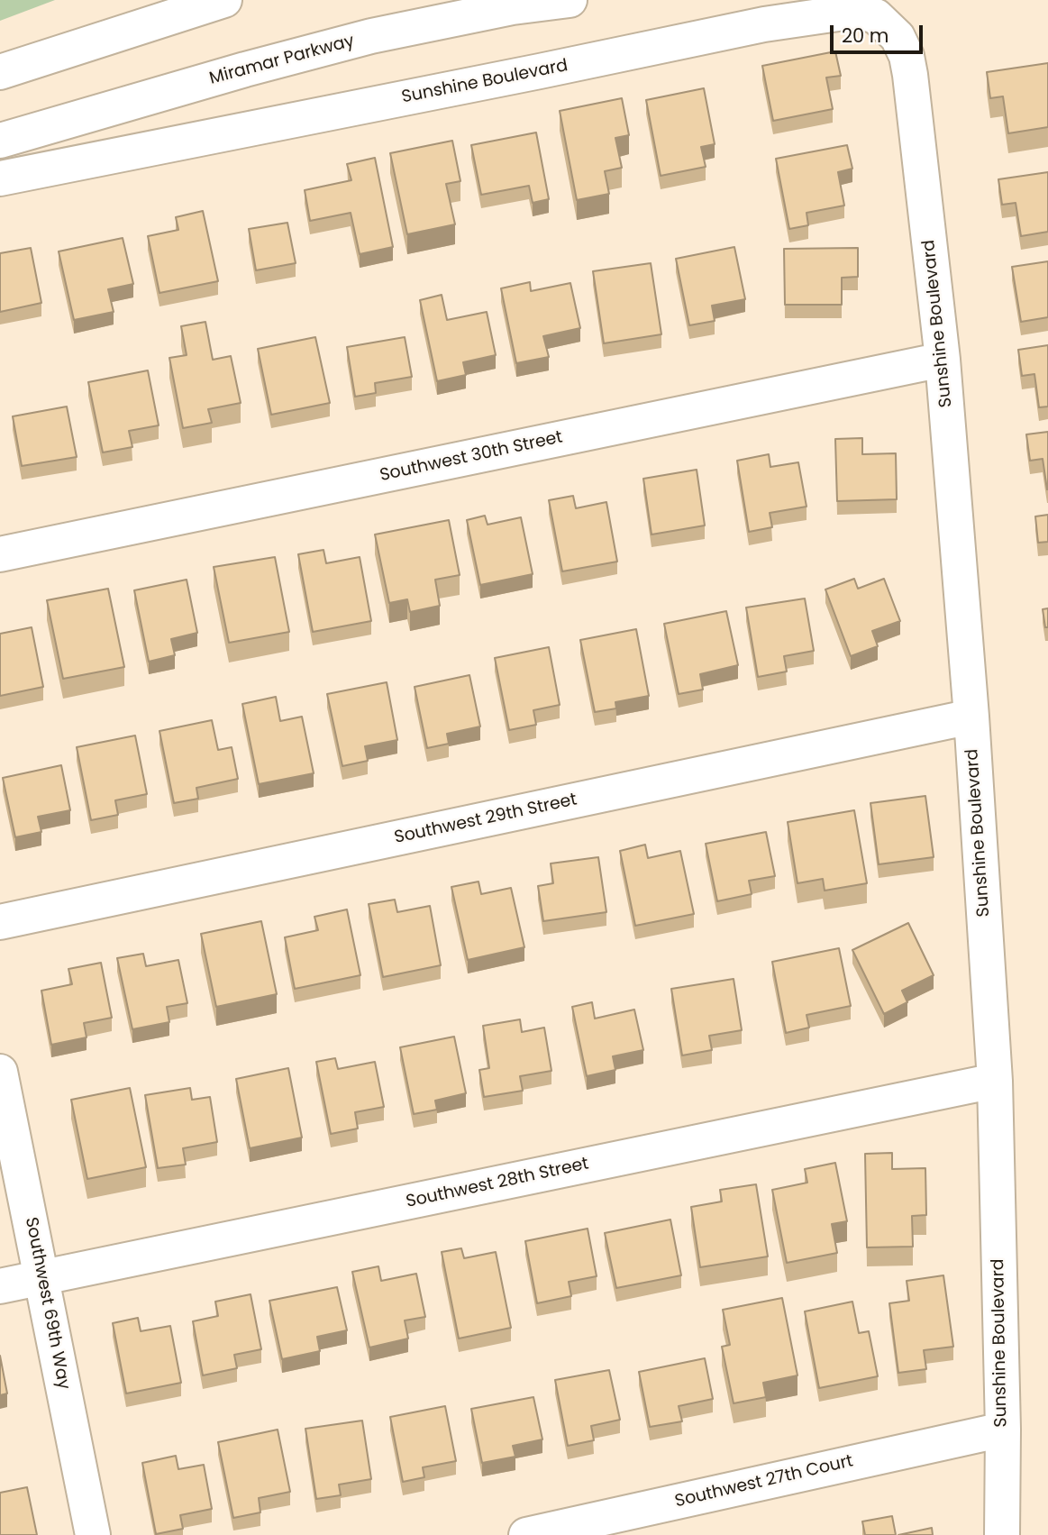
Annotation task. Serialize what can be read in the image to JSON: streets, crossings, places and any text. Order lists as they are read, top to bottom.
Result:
{
  "streets": {
    "street": [
      "Miramar Parkway",
      "Sunshine Boulevard",
      "Southwest 30th Street",
      "Southwest 29th Street",
      "Southwest 28th Street",
      "Southwest 69th Way",
      "Southwest 27th Court"
    ]
  },
  "crossings": [
    ["Sunshine Boulevard", "Southwest 30th Street"],
    ["Sunshine Boulevard", "Southwest 29th Street"],
    ["Sunshine Boulevard", "Southwest 28th Street"],
    ["Sunshine Boulevard", "Southwest 27th Court"],
    ["Southwest 28th Street", "Southwest 69th Way"]
  ],
  "scale_bar": "20 m"
}
